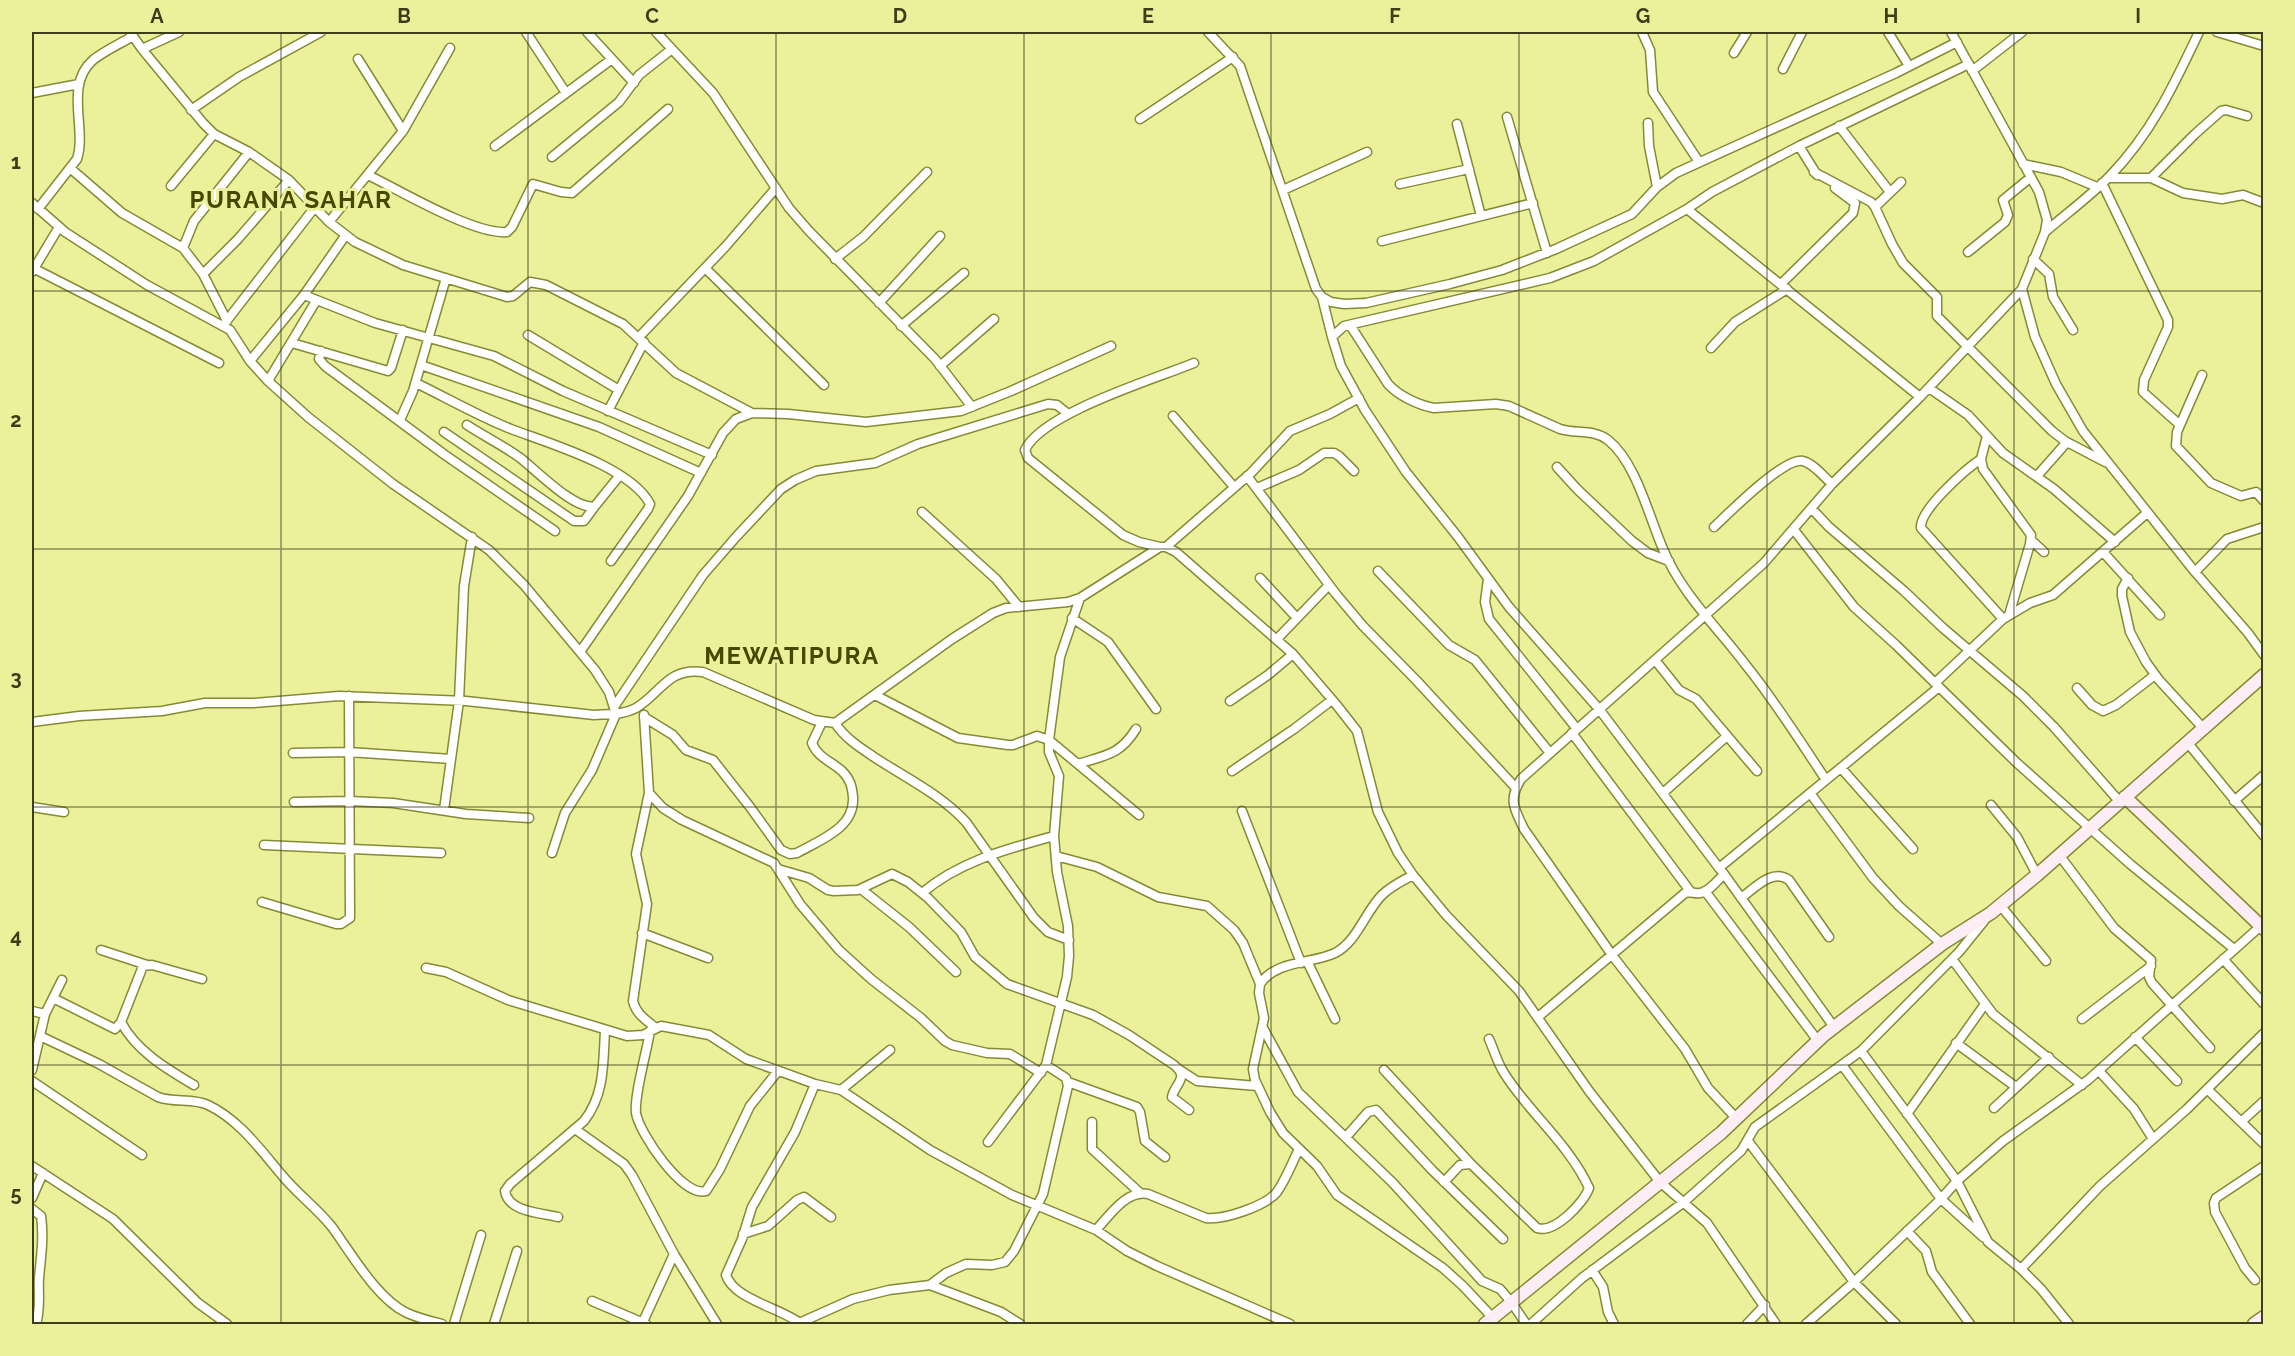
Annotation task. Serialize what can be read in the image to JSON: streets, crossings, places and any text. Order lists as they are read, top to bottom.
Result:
{
  "districts": ["PURANA SAHAR", "MEWATIPURA"],
  "grid": {
    "columns": [
      "A",
      "B",
      "C",
      "D",
      "E",
      "F",
      "G",
      "H",
      "I"
    ],
    "rows": [
      "1",
      "2",
      "3",
      "4",
      "5"
    ]
  }
}
